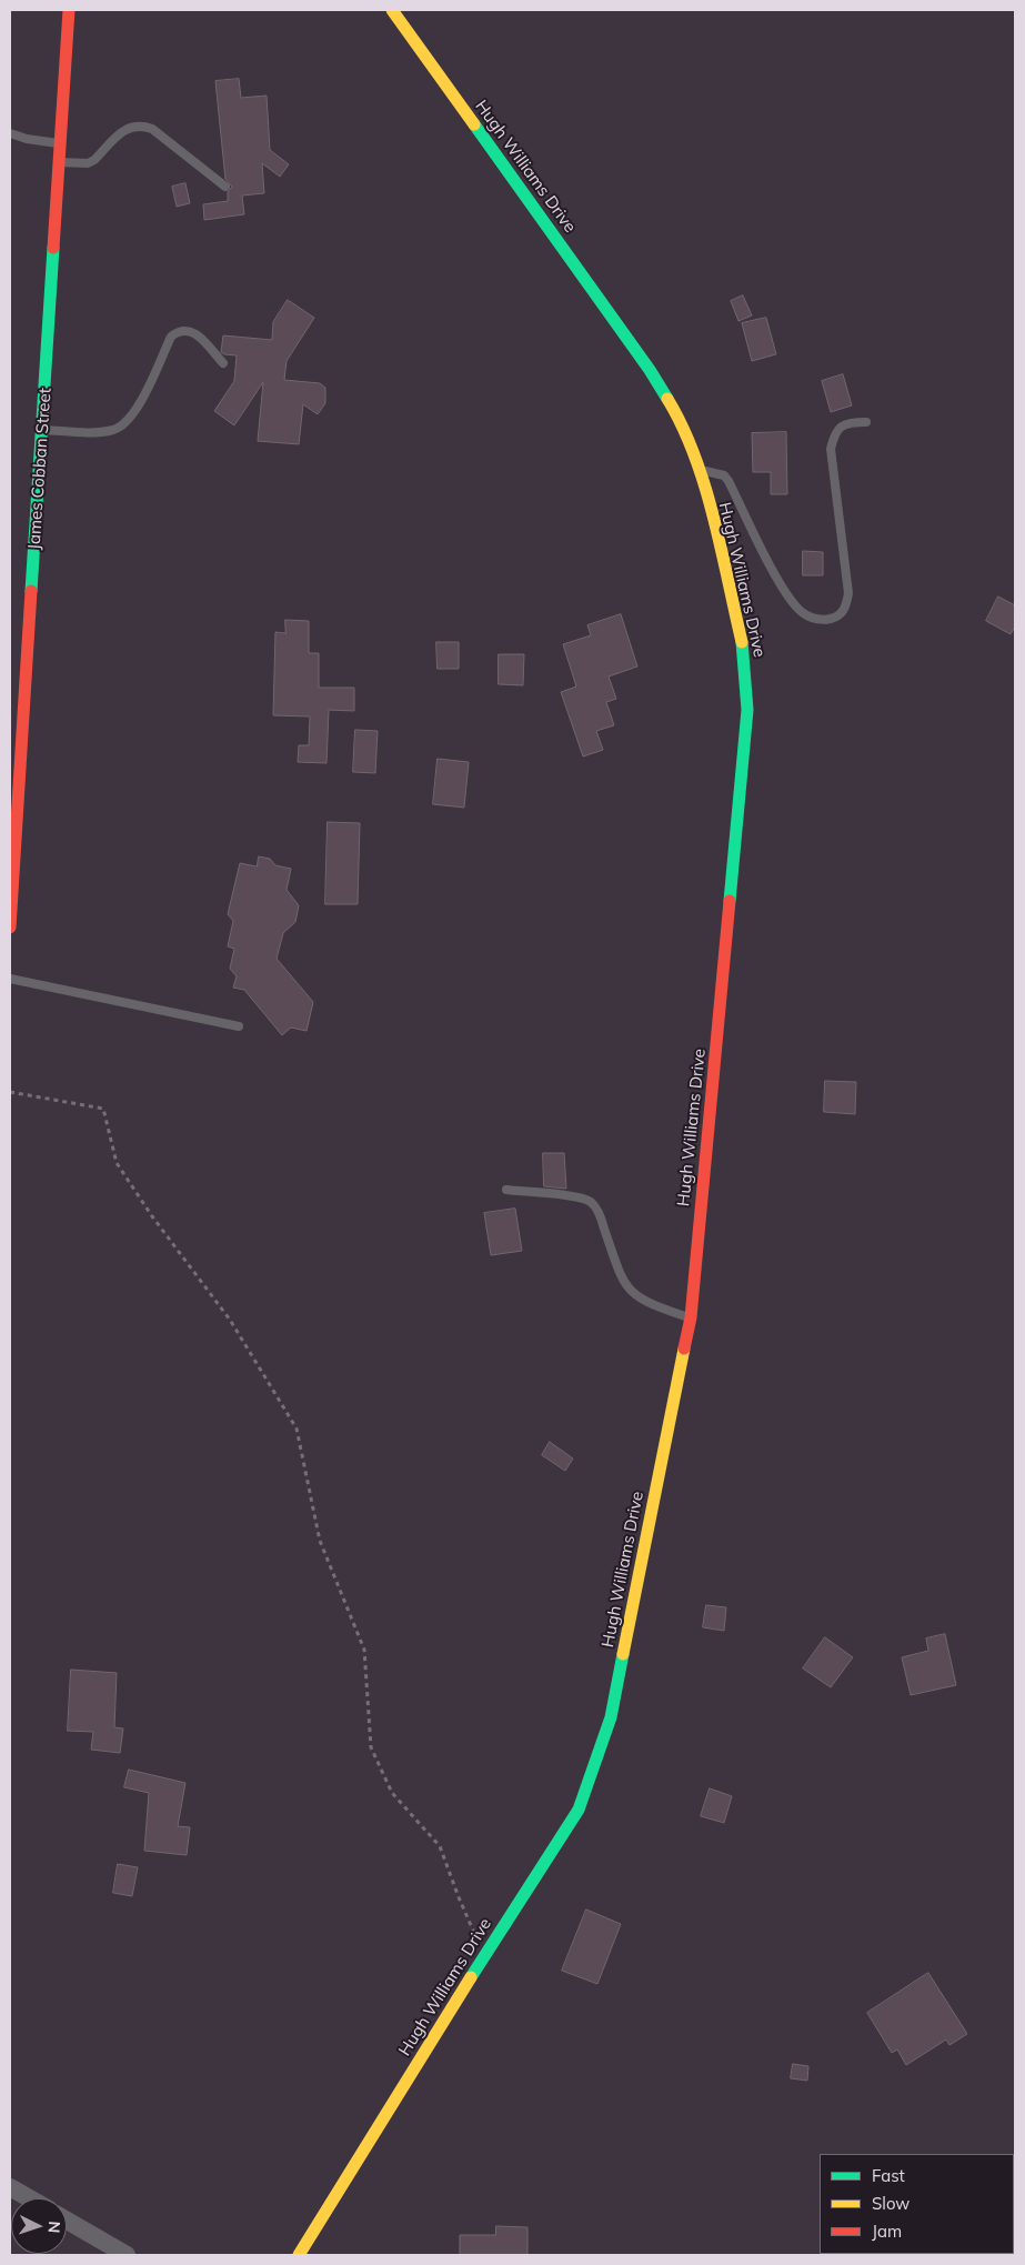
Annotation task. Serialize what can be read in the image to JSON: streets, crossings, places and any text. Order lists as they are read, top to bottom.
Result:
{
  "streets": {
    "street": ["Hugh Williams Drive", "James Cobban Street"]
  },
  "legend": ["Fast", "Slow", "Jam"],
  "north": "right"
}
